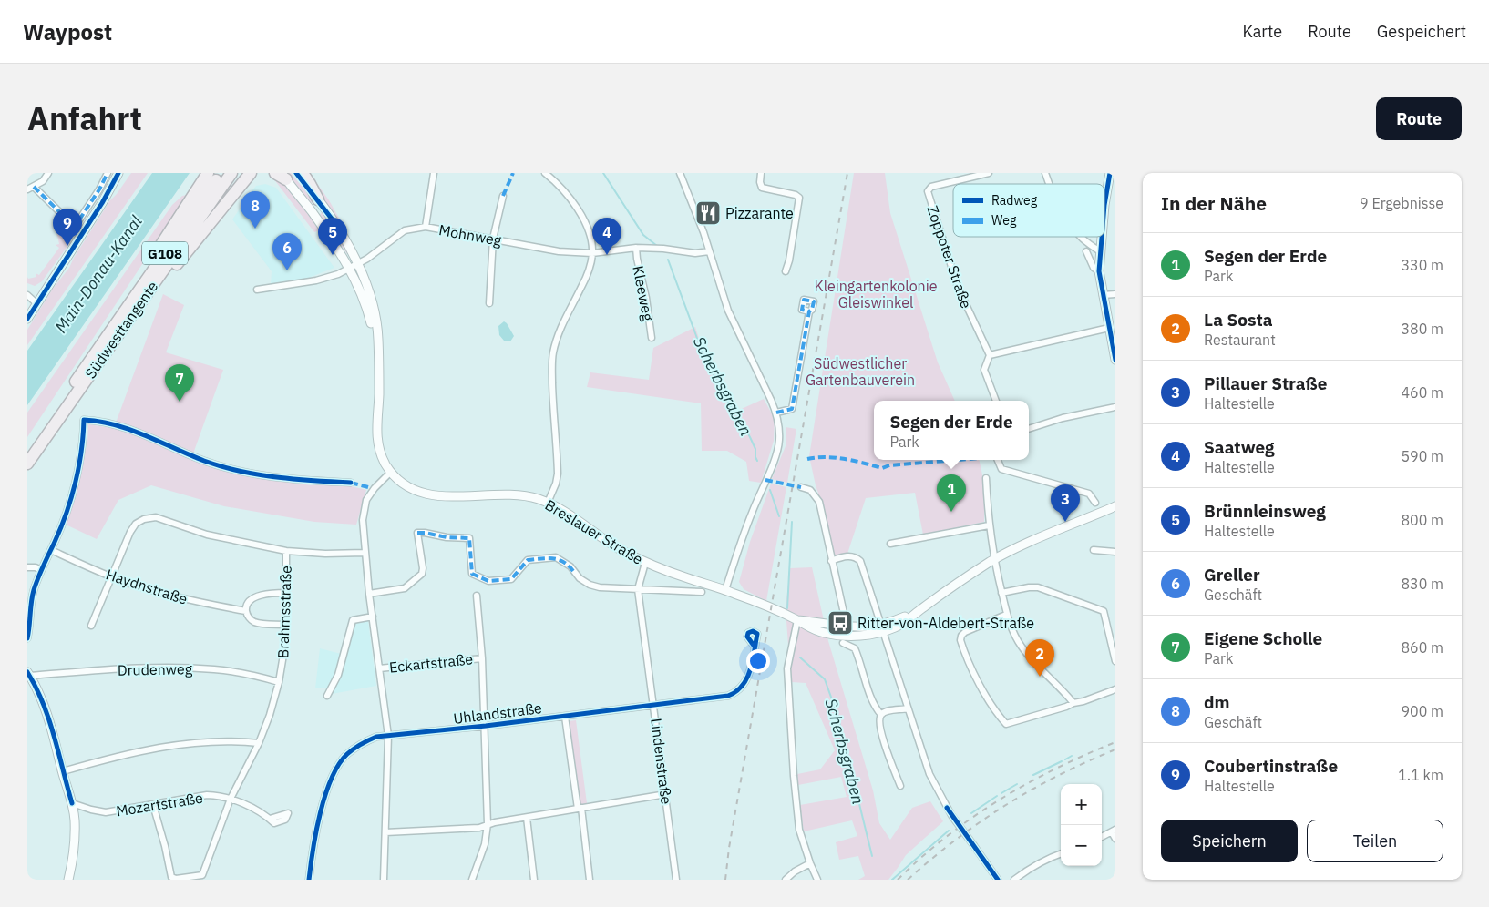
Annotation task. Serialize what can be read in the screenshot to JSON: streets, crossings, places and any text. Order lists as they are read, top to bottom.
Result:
{
  "streets": {
    "highway": ["G108", "Südwesttangente"],
    "main road": ["Breslauer Straße"],
    "street": [
      "Mohnweg",
      "Zoppoter Straße",
      "Kleeweg",
      "Haydnstraße",
      "Brahmsstraße",
      "Eckartstraße",
      "Drudenweg",
      "Uhlandstraße",
      "Lindenstraße",
      "Mozartstraße"
    ]
  },
  "crossings": [
    ["Mohnweg", "Kleeweg"],
    ["Mohnweg", "Breslauer Straße"],
    ["Breslauer Straße", "Lindenstraße"],
    ["Haydnstraße", "Brahmsstraße"],
    ["Brahmsstraße", "Drudenweg"],
    ["Brahmsstraße", "Mozartstraße"],
    ["Uhlandstraße", "Lindenstraße"]
  ],
  "water": ["Main-Donau-Kanal", "Scherbsgraben"],
  "parks": ["Kleingartenkolonie Gleiswinkel", "Südwestlicher Gartenbauverein"],
  "places": {
    "restaurant": ["Pizzarante"],
    "bus stop": ["Ritter-von-Aldebert-Straße"]
  },
  "legend": ["Radweg", "Weg"],
  "page": {
    "header": "Waypost",
    "nav": ["Karte", "Route", "Gespeichert"],
    "title": "Anfahrt",
    "buttons": [
      "Route",
      ["Speichern", "Teilen"]
    ],
    "heading": ["In der Nähe", "9 Ergebnisse"],
    "pins": [
      "8",
      "9",
      "4",
      "5",
      "6",
      "7",
      "1",
      "3",
      "2"
    ],
    "list": [
      {
        "mark": "1",
        "name": "Segen der Erde",
        "note": "Park",
        "value": "330 m"
      },
      {
        "mark": "2",
        "name": "La Sosta",
        "note": "Restaurant",
        "value": "380 m"
      },
      {
        "mark": "3",
        "name": "Pillauer Straße",
        "note": "Haltestelle",
        "value": "460 m"
      },
      {
        "mark": "4",
        "name": "Saatweg",
        "note": "Haltestelle",
        "value": "590 m"
      },
      {
        "mark": "5",
        "name": "Brünnleinsweg",
        "note": "Haltestelle",
        "value": "800 m"
      },
      {
        "mark": "6",
        "name": "Greller",
        "note": "Geschäft",
        "value": "830 m"
      },
      {
        "mark": "7",
        "name": "Eigene Scholle",
        "note": "Park",
        "value": "860 m"
      },
      {
        "mark": "8",
        "name": "dm",
        "note": "Geschäft",
        "value": "900 m"
      },
      {
        "mark": "9",
        "name": "Coubertinstraße",
        "note": "Haltestelle",
        "value": "1.1 km"
      }
    ],
    "popup": ["Segen der Erde", "Park"],
    "map_buttons": ["+", "−"]
  }
}
